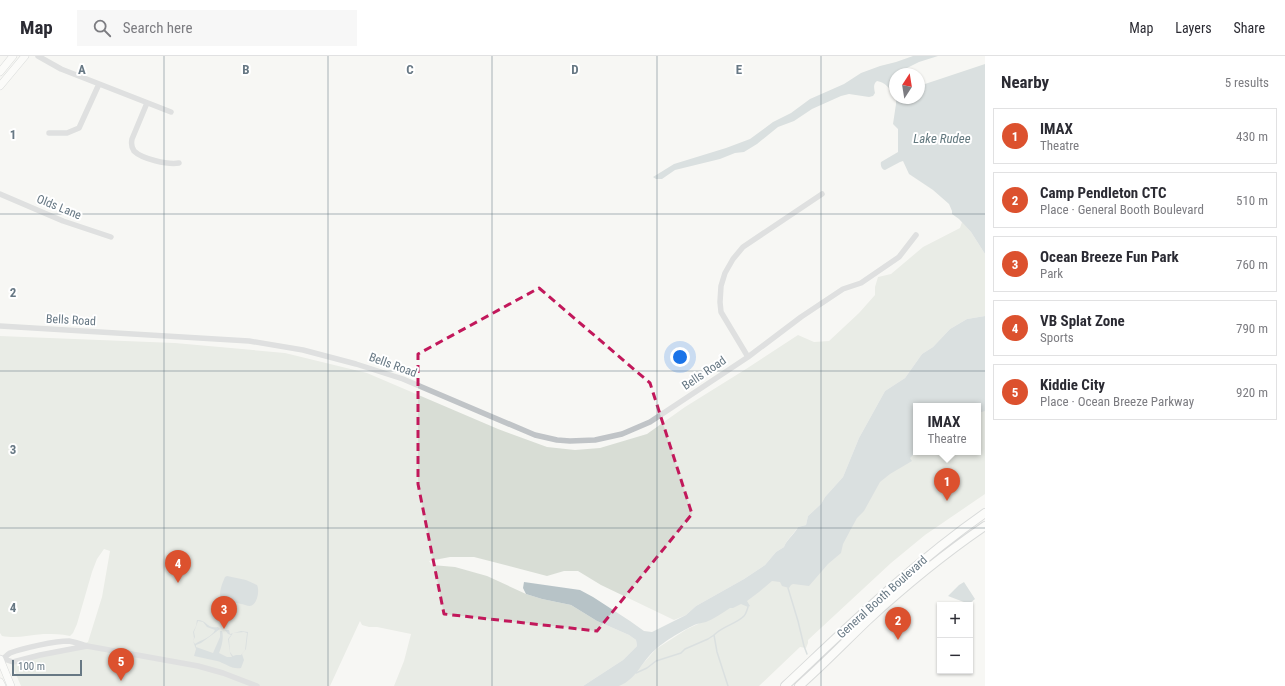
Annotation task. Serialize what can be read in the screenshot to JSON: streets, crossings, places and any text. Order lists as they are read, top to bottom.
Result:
{
  "streets": {
    "highway": ["General Booth Boulevard"],
    "street": ["Olds Lane", "Bells Road"]
  },
  "water": ["Lake Rudee"],
  "scale_bar": "100 m",
  "north": "top",
  "page": {
    "header": "Map",
    "search": "Search here",
    "nav": ["Map", "Layers", "Share"],
    "heading": ["Nearby", "5 results"],
    "list": [
      {
        "mark": "1",
        "name": "IMAX",
        "note": "Theatre",
        "value": "430 m"
      },
      {
        "mark": "2",
        "name": "Camp Pendleton CTC",
        "note": "Place · General Booth Boulevard",
        "value": "510 m"
      },
      {
        "mark": "3",
        "name": "Ocean Breeze Fun Park",
        "note": "Park",
        "value": "760 m"
      },
      {
        "mark": "4",
        "name": "VB Splat Zone",
        "note": "Sports",
        "value": "790 m"
      },
      {
        "mark": "5",
        "name": "Kiddie City",
        "note": "Place · Ocean Breeze Parkway",
        "value": "920 m"
      }
    ],
    "popup": ["IMAX", "Theatre"],
    "pins": [
      "1",
      "4",
      "3",
      "2",
      "5"
    ],
    "map_buttons": ["+", "−"],
    "scale": "100 m"
  },
  "grid": {
    "columns": [
      "A",
      "B",
      "C",
      "D",
      "E"
    ],
    "rows": [
      "1",
      "2",
      "3",
      "4"
    ]
  }
}
